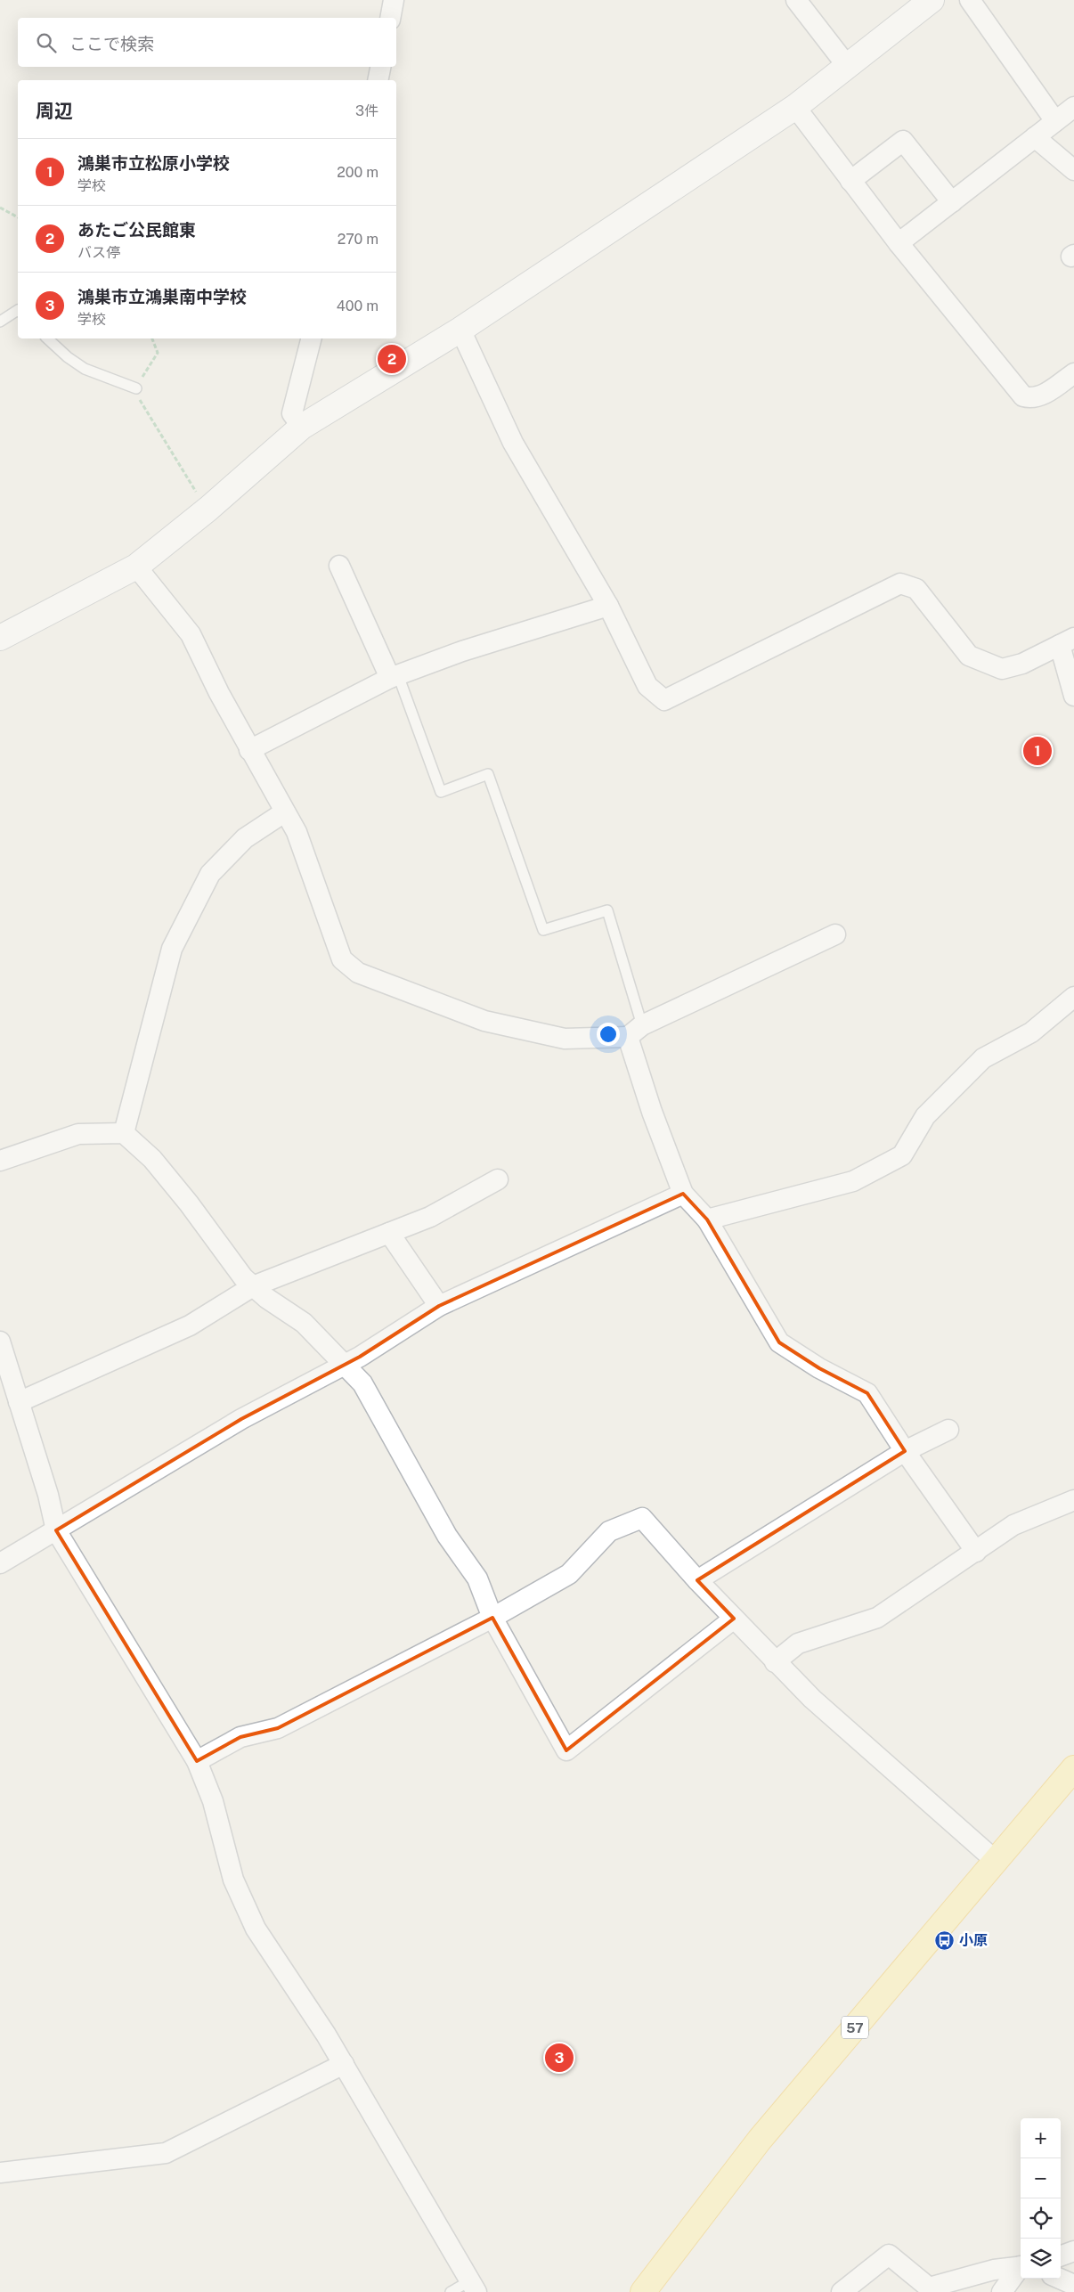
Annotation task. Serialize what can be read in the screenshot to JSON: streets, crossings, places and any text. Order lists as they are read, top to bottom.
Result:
{
  "streets": {
    "main road": ["57"]
  },
  "places": {
    "bus stop": ["小原"]
  },
  "page": {
    "search": "ここで検索",
    "heading": ["周辺", "3件"],
    "list": [
      {
        "mark": "1",
        "name": "鴻巣市立松原小学校",
        "note": "学校",
        "value": "200 m"
      },
      {
        "mark": "2",
        "name": "あたご公民館東",
        "note": "バス停",
        "value": "270 m"
      },
      {
        "mark": "3",
        "name": "鴻巣市立鴻巣南中学校",
        "note": "学校",
        "value": "400 m"
      }
    ],
    "pins": ["2", "1", "3"],
    "map_buttons": ["+", "−"]
  }
}
